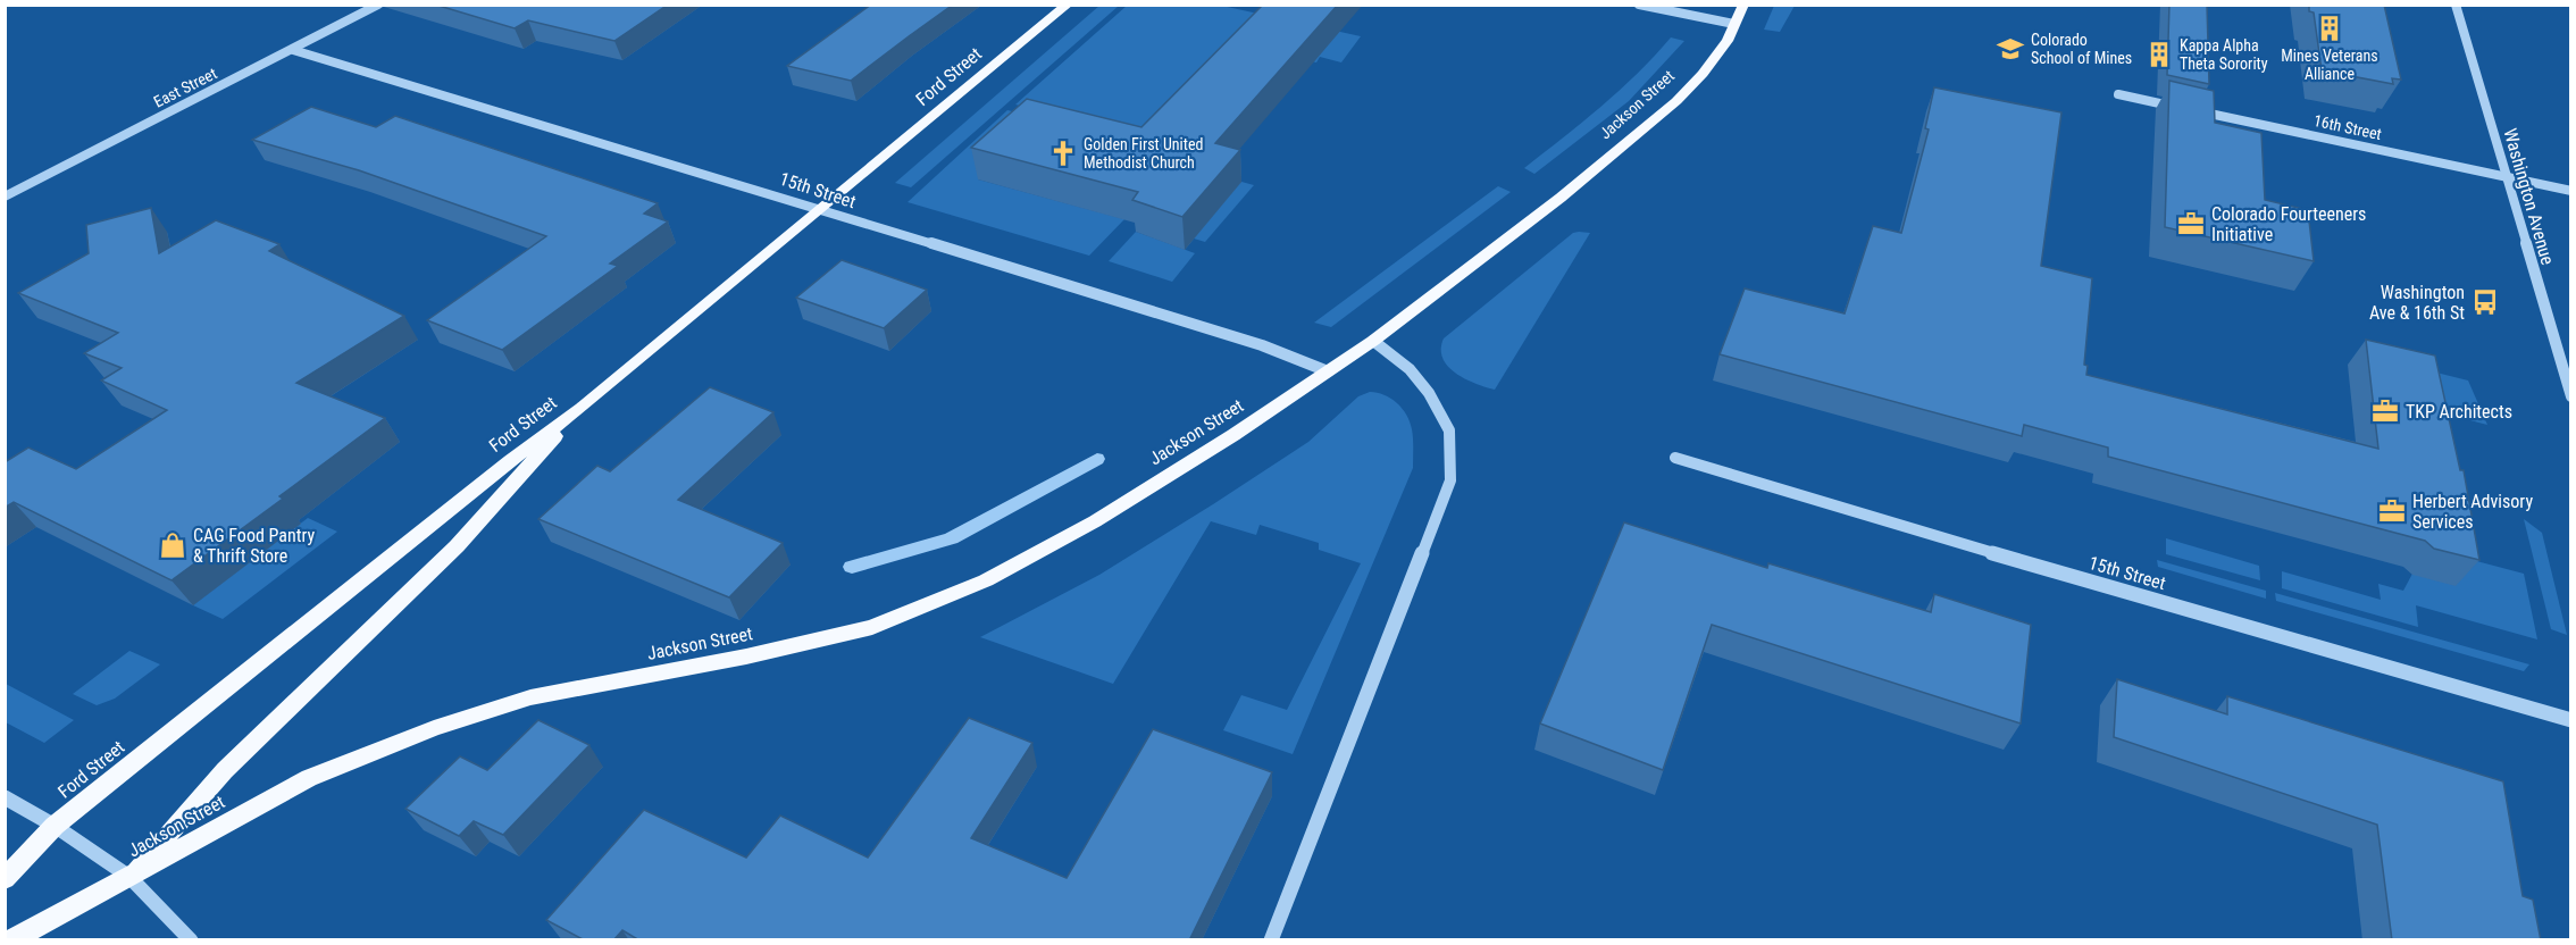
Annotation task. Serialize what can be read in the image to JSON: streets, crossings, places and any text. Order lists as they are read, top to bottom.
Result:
{
  "streets": {
    "main road": ["Ford Street", "Jackson Street"],
    "street": [
      "East Street",
      "16th Street",
      "15th Street",
      "Washington Avenue"
    ]
  },
  "crossings": [
    ["Ford Street", "15th Street"],
    ["East Street", "15th Street"],
    ["Jackson Street", "15th Street"],
    ["16th Street", "Washington Avenue"]
  ],
  "places": {
    "building": ["Mines Veterans Alliance", "Kappa Alpha Theta Sorority"],
    "school or university": ["Colorado School of Mines"],
    "church": ["Golden First United Methodist Church"],
    "office": ["Colorado Fourteeners Initiative", "TKP Architects", "Herbert Advisory Services"],
    "bus stop": ["Washington Ave & 16th St"],
    "shop": ["CAG Food Pantry & Thrift Store"]
  }
}
